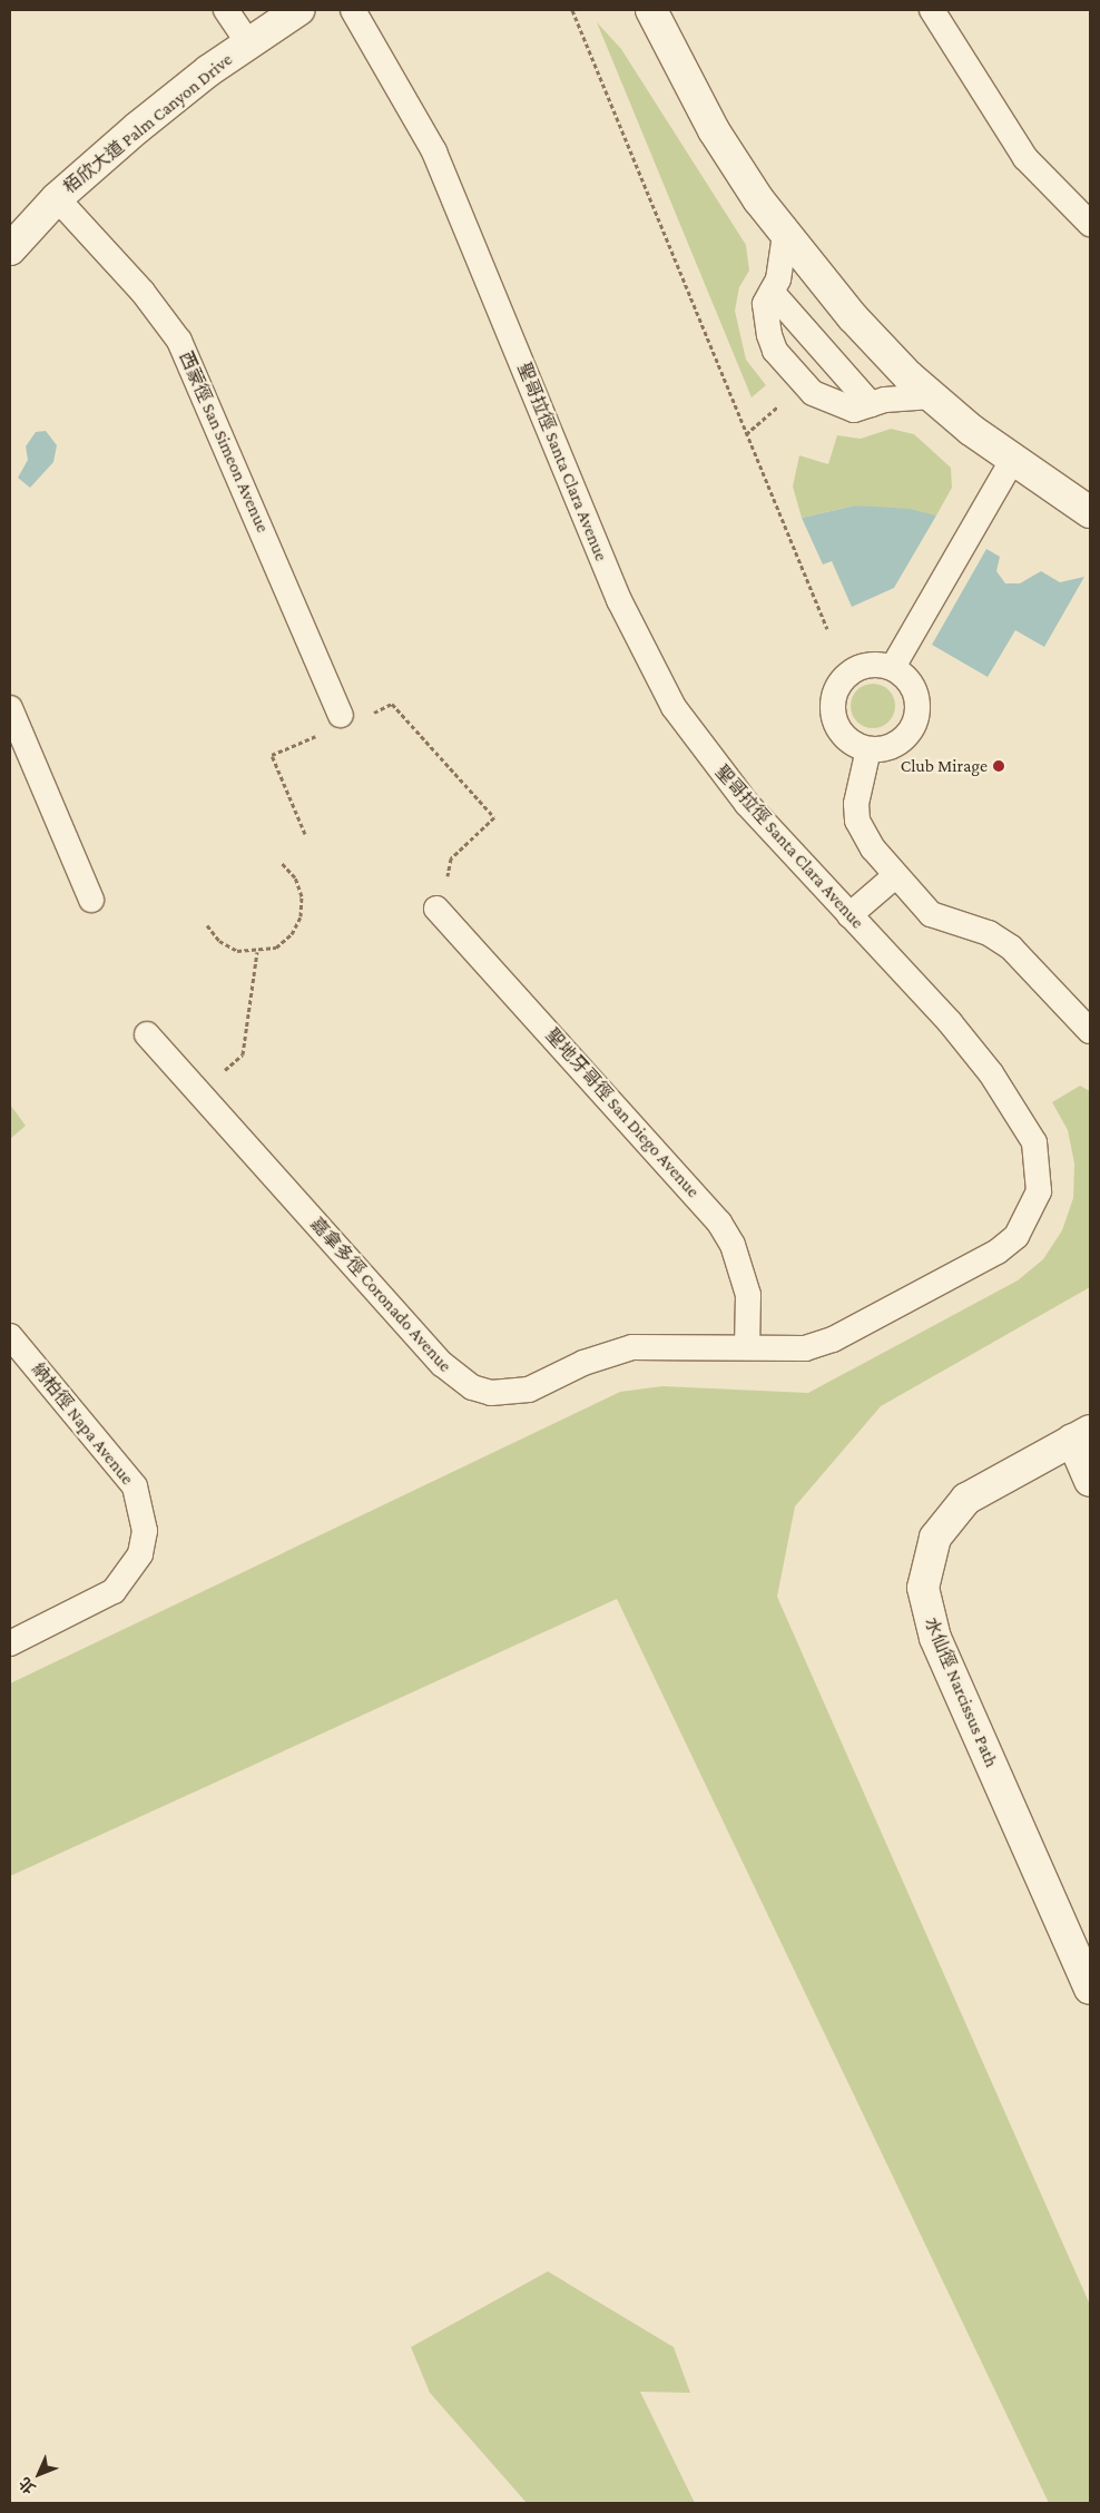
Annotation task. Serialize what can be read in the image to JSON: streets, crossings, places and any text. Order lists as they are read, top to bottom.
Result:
{
  "streets": {
    "street": ["栢欣大道 Palm Canyon Drive", "水仙徑 Narcissus Path"],
    "lane": [
      "西蒙徑 San Simeon Avenue",
      "聖哥拉徑 Santa Clara Avenue",
      "聖地牙哥徑 San Diego Avenue",
      "嘉拿多徑 Coronado Avenue",
      "納柏徑 Napa Avenue"
    ]
  },
  "crossings": [
    ["栢欣大道 Palm Canyon Drive", "西蒙徑 San Simeon Avenue"],
    ["聖哥拉徑 Santa Clara Avenue", "聖地牙哥徑 San Diego Avenue"],
    ["聖哥拉徑 Santa Clara Avenue", "嘉拿多徑 Coronado Avenue"],
    ["聖地牙哥徑 San Diego Avenue", "嘉拿多徑 Coronado Avenue"]
  ],
  "places": ["Club Mirage"],
  "north": "bottom left"
}
